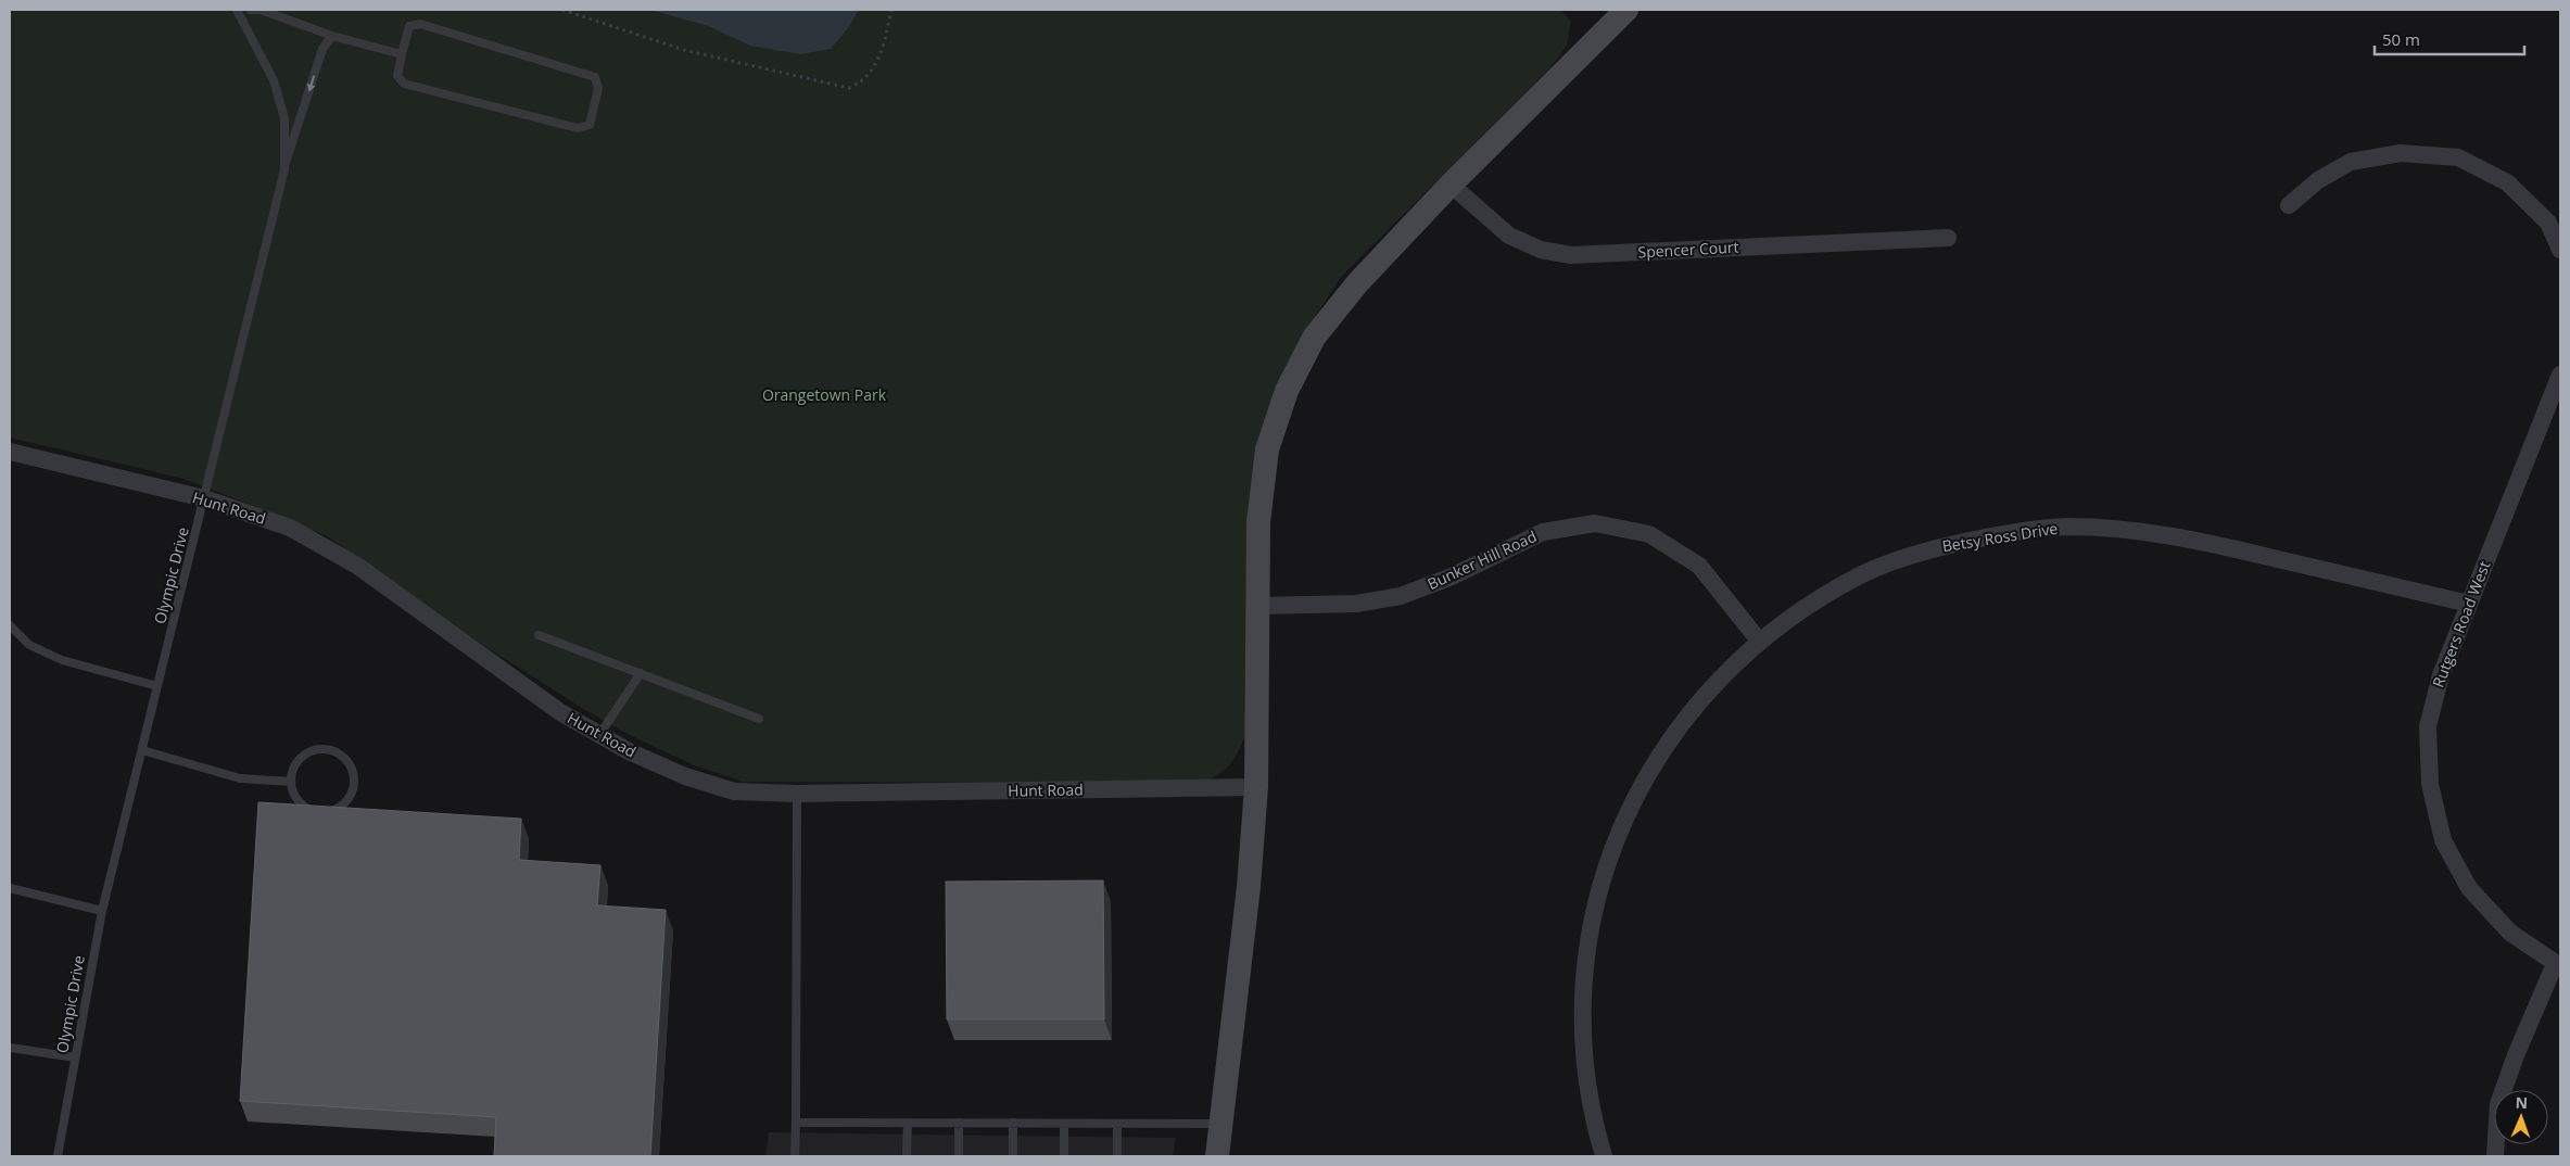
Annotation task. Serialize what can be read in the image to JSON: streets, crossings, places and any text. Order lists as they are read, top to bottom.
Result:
{
  "streets": {
    "street": [
      "Spencer Court",
      "Hunt Road",
      "Betsy Ross Drive",
      "Bunker Hill Road",
      "Rutgers Road West"
    ],
    "lane": ["Olympic Drive"]
  },
  "crossings": [
    ["Hunt Road", "Olympic Drive"],
    ["Betsy Ross Drive", "Bunker Hill Road"],
    ["Betsy Ross Drive", "Rutgers Road West"]
  ],
  "parks": ["Orangetown Park"],
  "scale_bar": "50 m",
  "north": "top"
}
